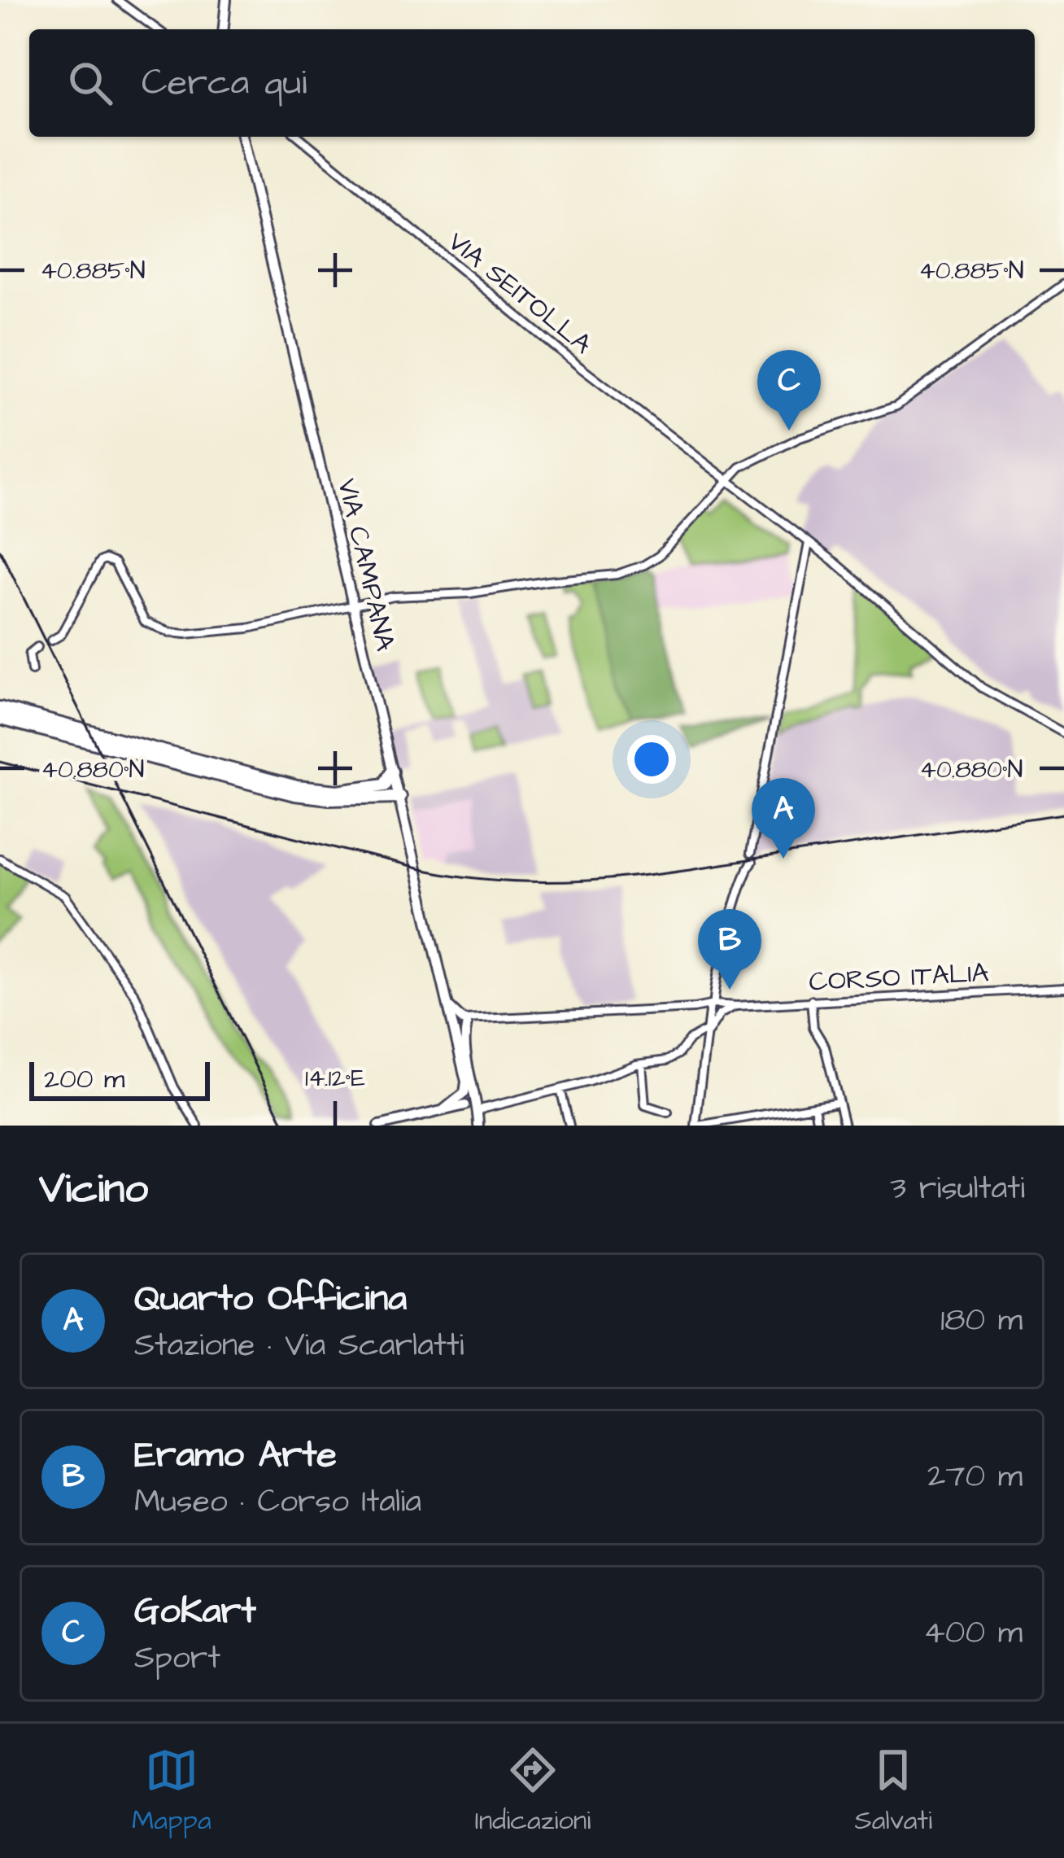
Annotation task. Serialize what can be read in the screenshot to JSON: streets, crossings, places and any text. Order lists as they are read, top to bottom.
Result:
{
  "streets": {
    "main road": ["VIA CAMPANA"],
    "street": ["VIA SEITOLLA", "CORSO ITALIA"]
  },
  "scale_bar": "200 m",
  "page": {
    "search": "Cerca qui",
    "pins": ["C", "A", "B"],
    "scale": "200 m",
    "heading": ["Vicino", "3 risultati"],
    "list": [
      {
        "mark": "A",
        "name": "Quarto Officina",
        "note": "Stazione · Via Scarlatti",
        "value": "180 m"
      },
      {
        "mark": "B",
        "name": "Eramo Arte",
        "note": "Museo · Corso Italia",
        "value": "270 m"
      },
      {
        "mark": "C",
        "name": "GoKart",
        "note": "Sport",
        "value": "400 m"
      }
    ],
    "nav": ["Mappa", "Indicazioni", "Salvati"]
  },
  "coordinates": ["40.885°N", "40.880°N", "14.12°E"]
}
